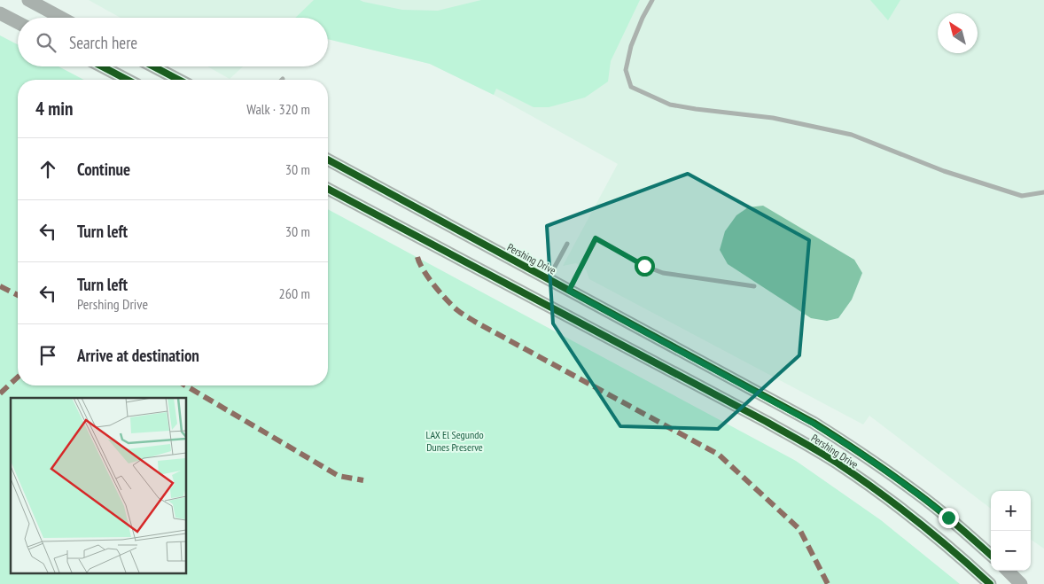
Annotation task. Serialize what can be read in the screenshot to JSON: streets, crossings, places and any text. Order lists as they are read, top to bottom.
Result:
{
  "streets": {
    "main road": ["Pershing Drive"]
  },
  "parks": ["LAX El Segundo Dunes Preserve"],
  "north": "top left",
  "page": {
    "search": "Search here",
    "heading": ["4 min", "Walk · 320 m"],
    "list": [
      ["Continue", "30 m"],
      ["Turn left", "30 m"],
      ["Turn left", "Pershing Drive", "260 m"],
      "Arrive at destination"
    ],
    "map_buttons": ["+", "−"]
  }
}
